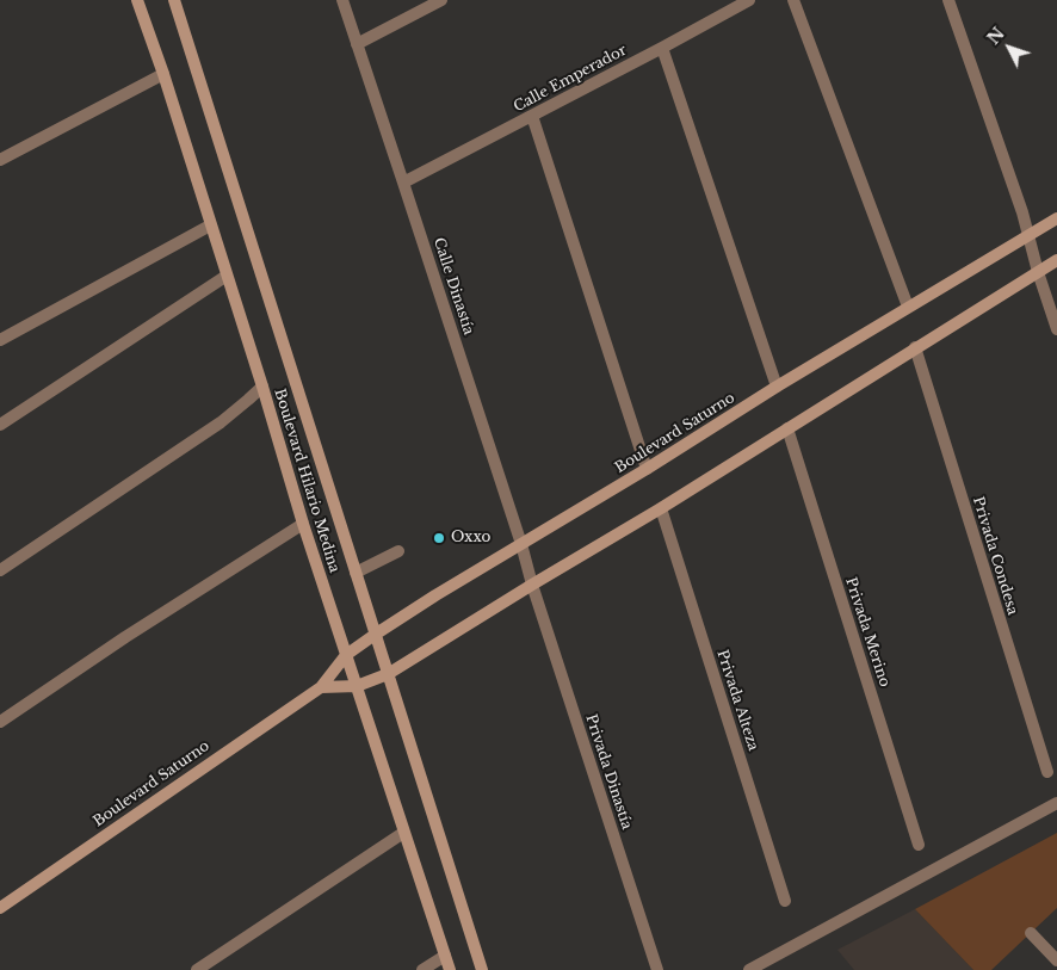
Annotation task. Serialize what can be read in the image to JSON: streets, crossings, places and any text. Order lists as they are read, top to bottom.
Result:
{
  "streets": {
    "street": [
      "Calle Emperador",
      "Calle Dinastía",
      "Boulevard Saturno",
      "Boulevard Hilario Medina",
      "Privada Condesa",
      "Privada Merino",
      "Privada Alteza",
      "Privada Dinastía"
    ]
  },
  "crossings": [
    ["Calle Emperador", "Calle Dinastía"],
    ["Calle Dinastía", "Boulevard Saturno"],
    ["Calle Dinastía", "Privada Dinastía"],
    ["Boulevard Saturno", "Boulevard Hilario Medina"]
  ],
  "places": ["Oxxo"],
  "north": "top left"
}
